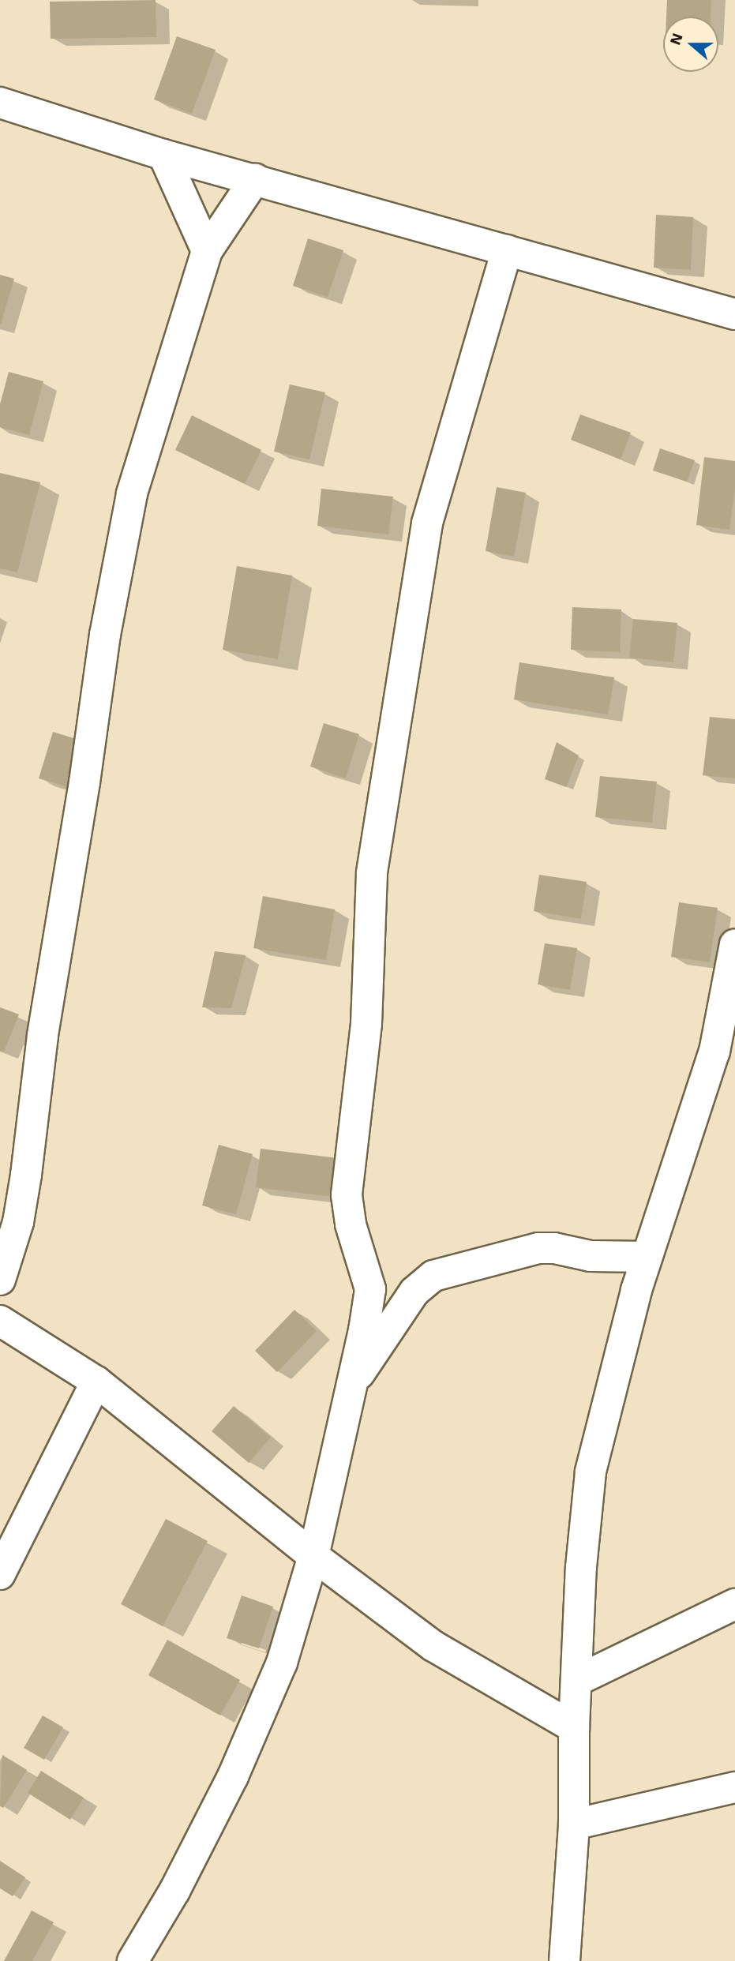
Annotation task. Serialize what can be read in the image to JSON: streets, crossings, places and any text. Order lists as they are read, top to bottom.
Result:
{
  "north": "left"
}
